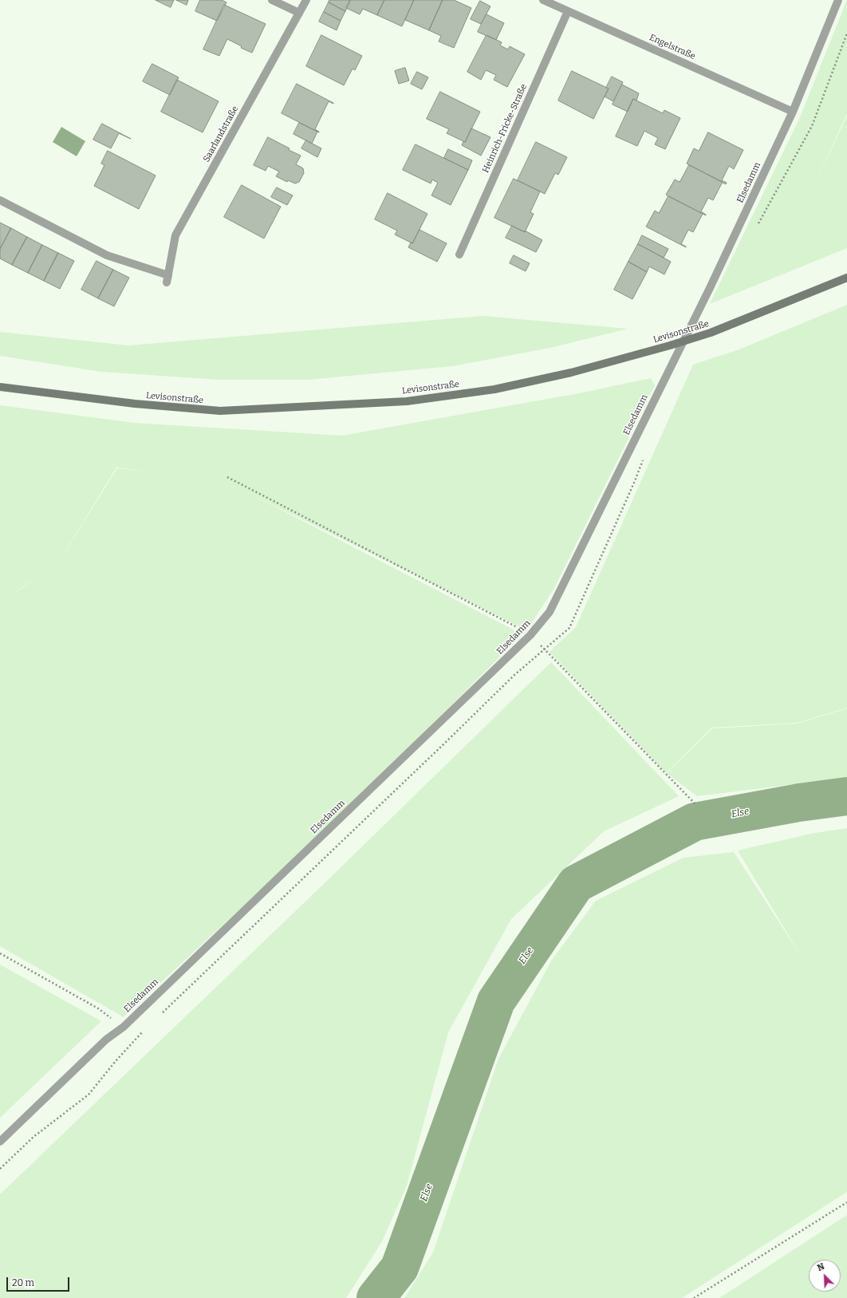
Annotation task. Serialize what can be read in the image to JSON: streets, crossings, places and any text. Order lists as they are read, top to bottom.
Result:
{
  "streets": {
    "main road": ["Levisonstraße"],
    "street": [
      "Engelstraße",
      "Heinrich-Fricke-Straße",
      "Saarlandstraße",
      "Elsedamm"
    ]
  },
  "crossings": [
    ["Engelstraße", "Heinrich-Fricke-Straße"],
    ["Engelstraße", "Elsedamm"]
  ],
  "water": ["Else"],
  "scale_bar": "20 m",
  "north": "top left"
}
